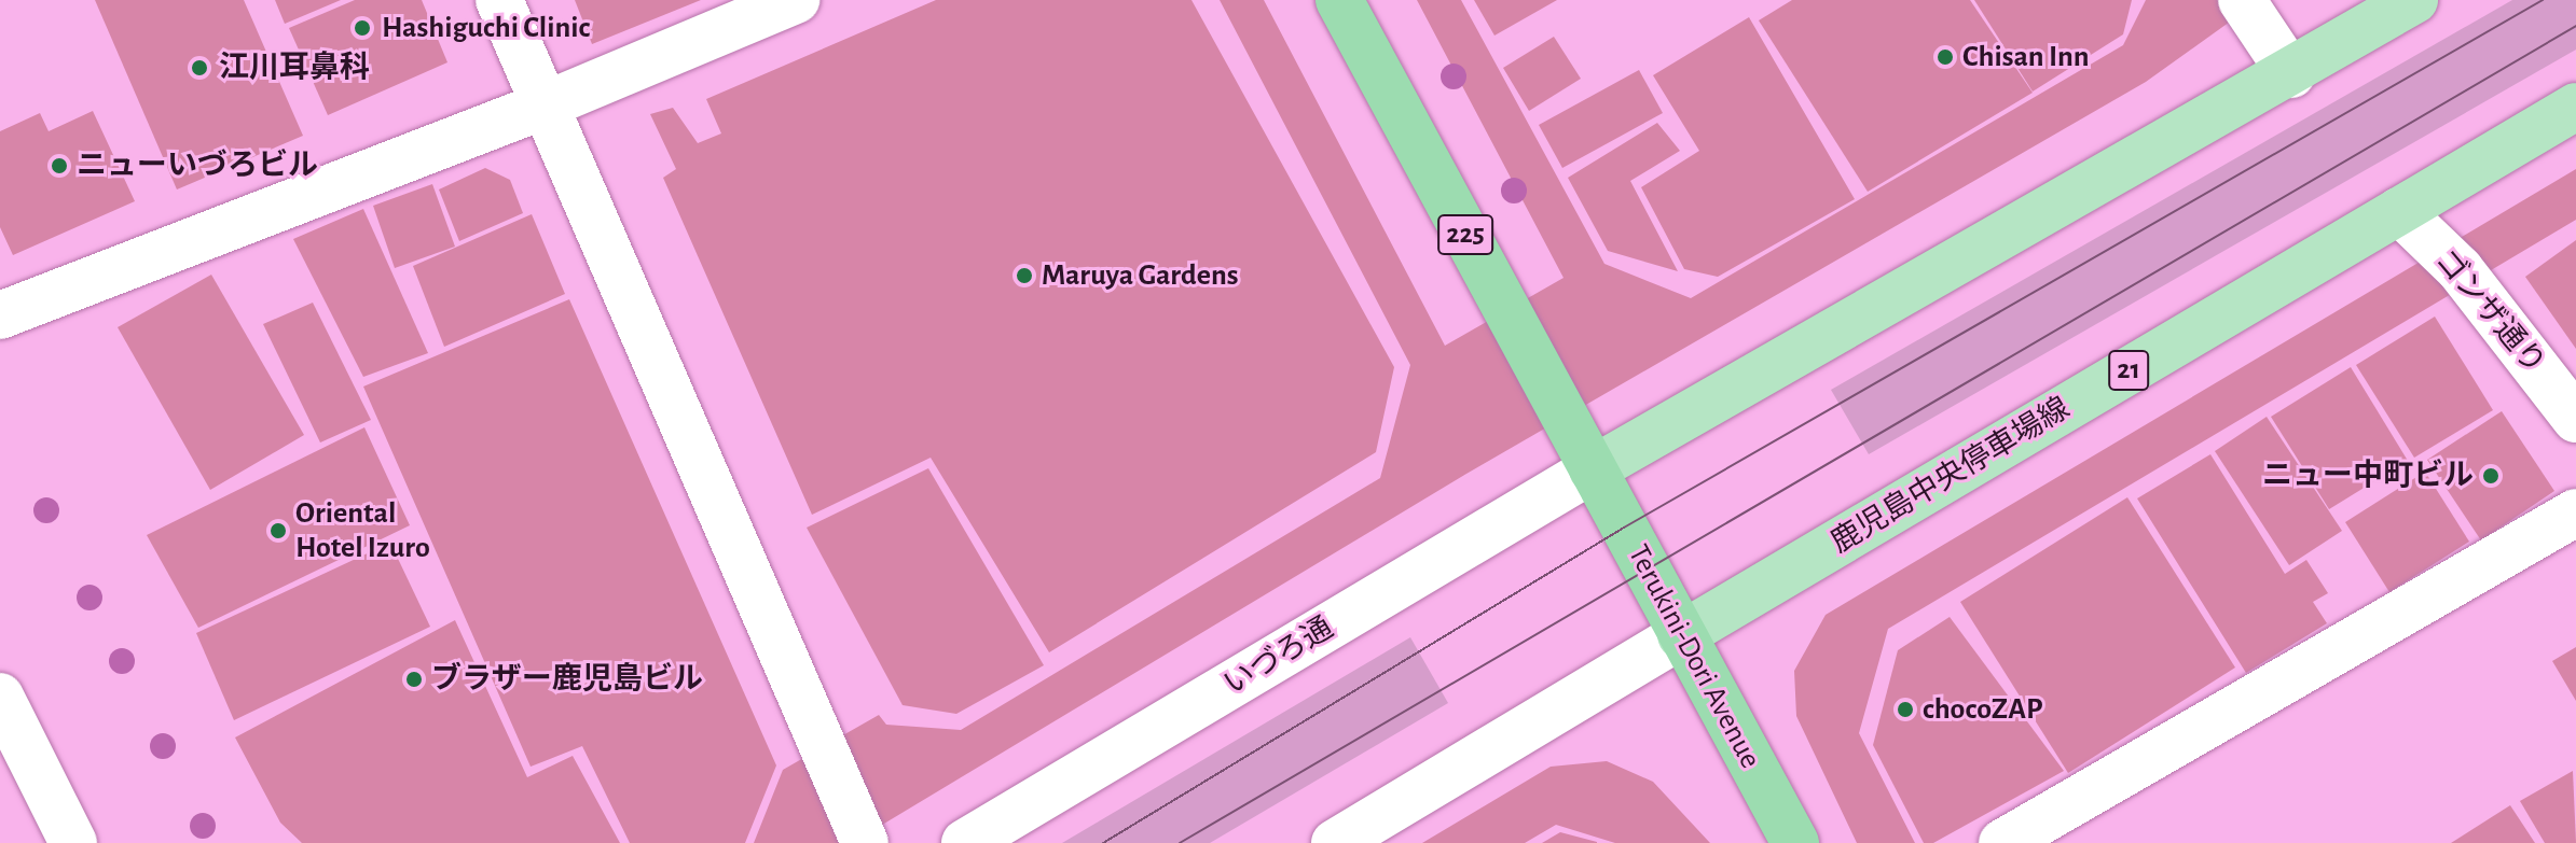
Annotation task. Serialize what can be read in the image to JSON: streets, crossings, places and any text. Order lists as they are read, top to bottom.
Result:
{
  "streets": {
    "highway": ["225", "Terukini-Dori Avenue"],
    "main road": ["21", "鹿児島中央停車場線"],
    "street": ["ゴンザ通り", "いづろ通"]
  },
  "crossings": [
    ["225", "いづろ通"],
    ["225", "Terukini-Dori Avenue"],
    ["ゴンザ通り", "鹿児島中央停車場線"],
    ["鹿児島中央停車場線", "Terukini-Dori Avenue"],
    ["いづろ通", "Terukini-Dori Avenue"]
  ],
  "places": [
    "Hashiguchi Clinic",
    "Chisan Inn",
    "江川耳鼻科",
    "ニューいづろビル",
    "Maruya Gardens",
    "ニュー中町ビル",
    "Oriental Hotel Izuro",
    "ブラザー鹿児島ビル",
    "chocoZAP"
  ]
}
